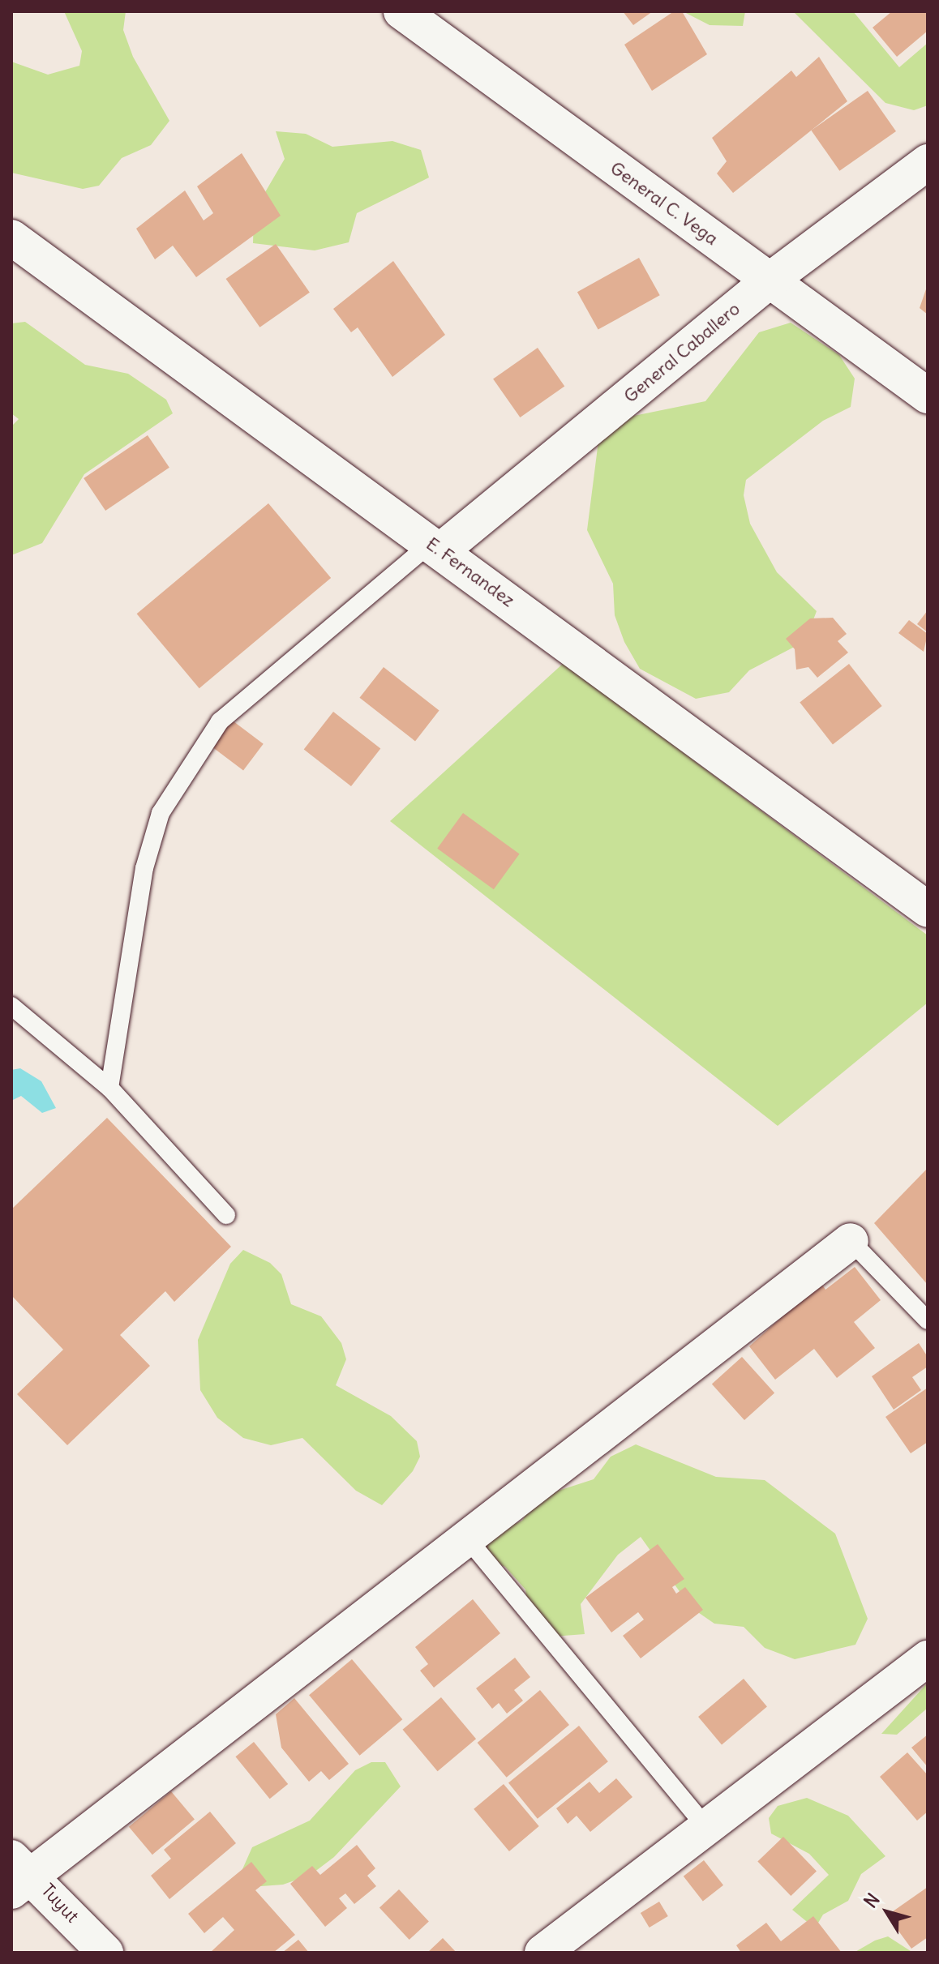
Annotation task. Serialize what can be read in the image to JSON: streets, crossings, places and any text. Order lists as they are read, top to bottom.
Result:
{
  "streets": {
    "street": [
      "General C. Vega",
      "General Caballero",
      "E. Fernandez",
      "Tuyut"
    ]
  },
  "crossings": [
    ["General C. Vega", "General Caballero"],
    ["General Caballero", "E. Fernandez"]
  ],
  "north": "top left"
}
